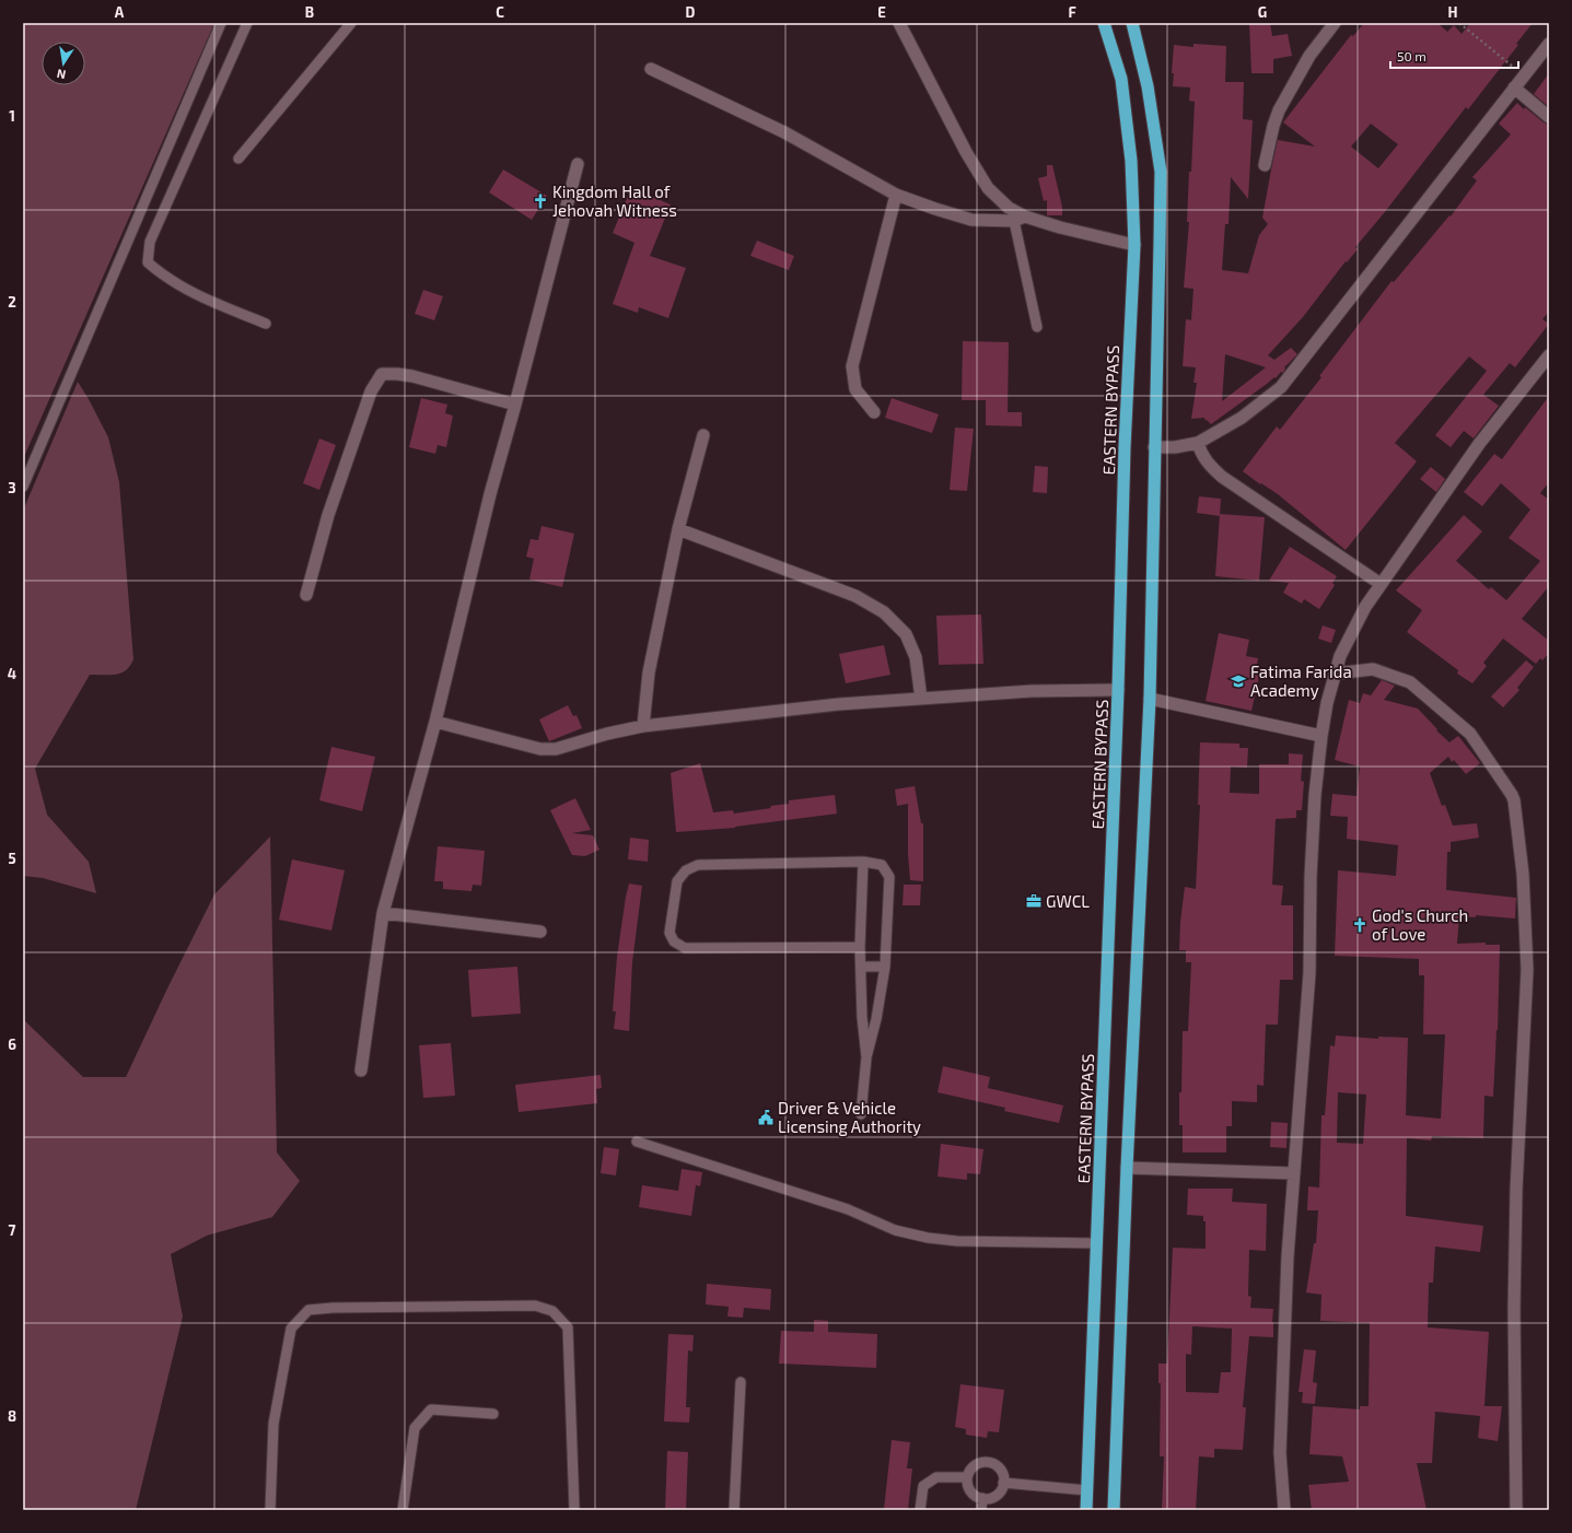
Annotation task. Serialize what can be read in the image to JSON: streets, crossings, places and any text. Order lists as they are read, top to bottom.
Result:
{
  "streets": {
    "highway": ["EASTERN BYPASS"]
  },
  "places": {
    "church": ["Kingdom Hall of Jehovah Witness", "God's Church of Love"],
    "school or university": ["Fatima Farida Academy"],
    "office": ["GWCL"],
    "public building": ["Driver & Vehicle Licensing Authority"]
  },
  "scale_bar": "50 m",
  "north": "bottom",
  "grid": {
    "columns": [
      "A",
      "B",
      "C",
      "D",
      "E",
      "F",
      "G",
      "H"
    ],
    "rows": [
      "1",
      "2",
      "3",
      "4",
      "5",
      "6",
      "7",
      "8"
    ]
  }
}
